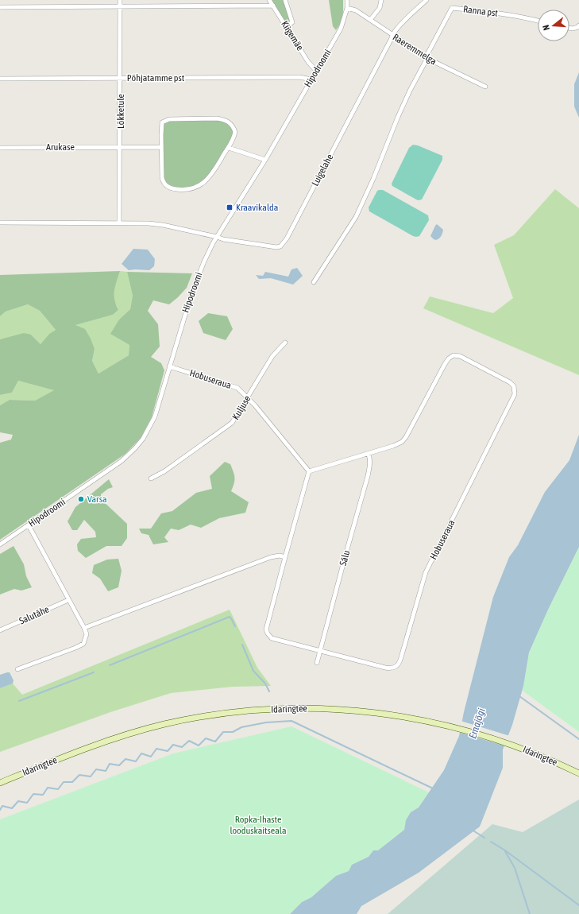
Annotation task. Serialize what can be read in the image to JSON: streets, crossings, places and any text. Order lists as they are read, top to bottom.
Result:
{
  "streets": {
    "main road": ["Idaringtee"],
    "street": [
      "Ranna pst",
      "Kiigemäe",
      "Raeremmelga",
      "Hipodroomi",
      "Põhjatamme pst",
      "Lõkketule",
      "Arukase",
      "Luigelahe",
      "Hobuseraua",
      "Kuljuse",
      "Sälu",
      "Salutähe"
    ]
  },
  "crossings": [
    ["Ranna pst", "Raeremmelga"],
    ["Kiigemäe", "Hipodroomi"],
    ["Raeremmelga", "Hipodroomi"],
    ["Raeremmelga", "Luigelahe"],
    ["Hipodroomi", "Põhjatamme pst"],
    ["Hipodroomi", "Luigelahe"],
    ["Hipodroomi", "Hobuseraua"],
    ["Põhjatamme pst", "Lõkketule"],
    ["Lõkketule", "Arukase"],
    ["Hobuseraua", "Kuljuse"],
    ["Hobuseraua", "Sälu"]
  ],
  "water": ["Emajõgi"],
  "parks": ["Ropka-Ihaste looduskaitseala"],
  "places": {
    "transit": ["Kraavikalda"],
    "other": ["Varsa"]
  },
  "north": "left"
}
